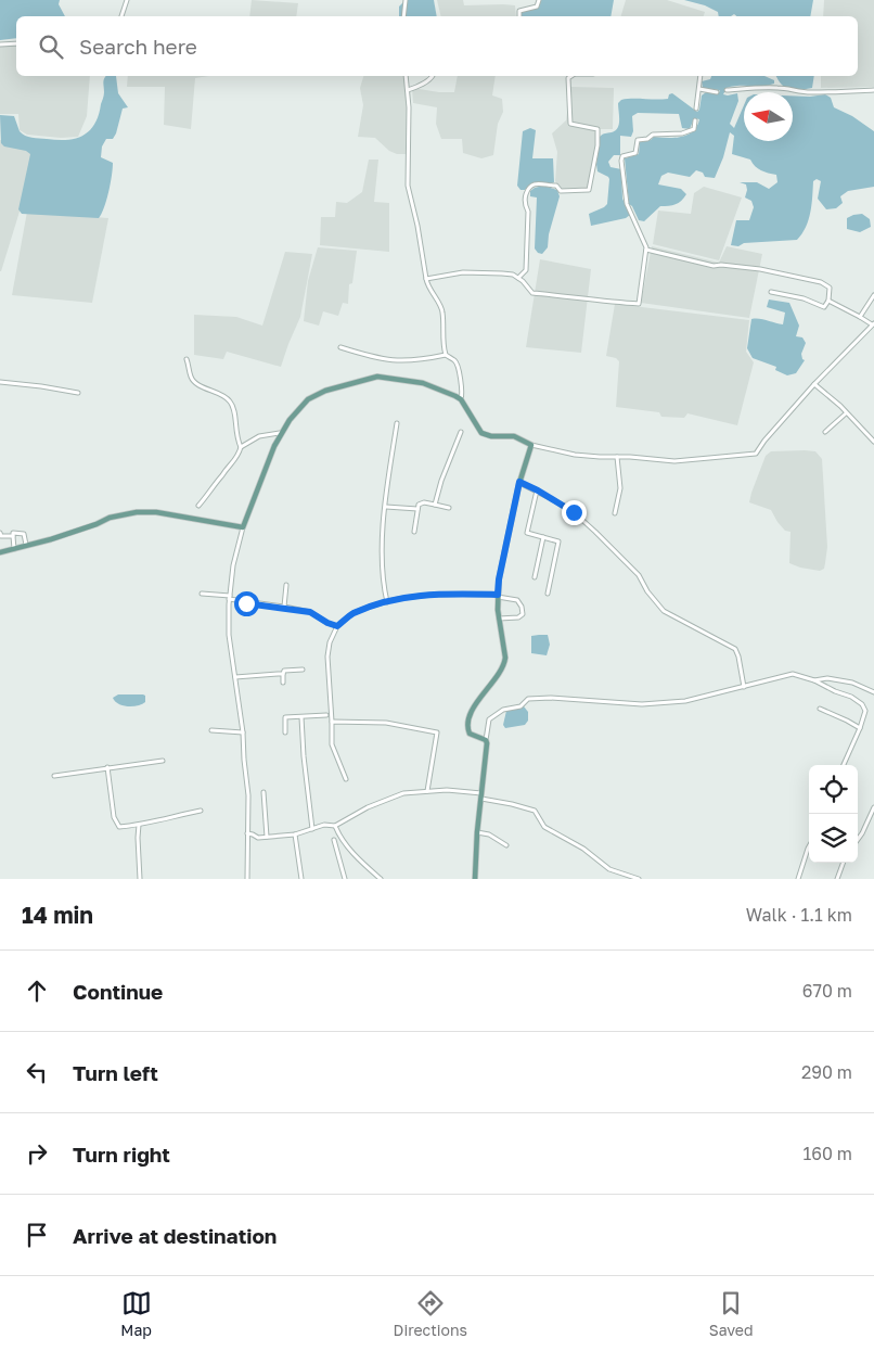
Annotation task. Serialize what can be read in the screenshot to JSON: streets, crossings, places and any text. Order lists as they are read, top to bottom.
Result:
{
  "north": "left",
  "page": {
    "search": "Search here",
    "heading": ["14 min", "Walk · 1.1 km"],
    "list": [
      ["Continue", "670 m"],
      ["Turn left", "290 m"],
      ["Turn right", "160 m"],
      "Arrive at destination"
    ],
    "nav": ["Map", "Directions", "Saved"]
  }
}
